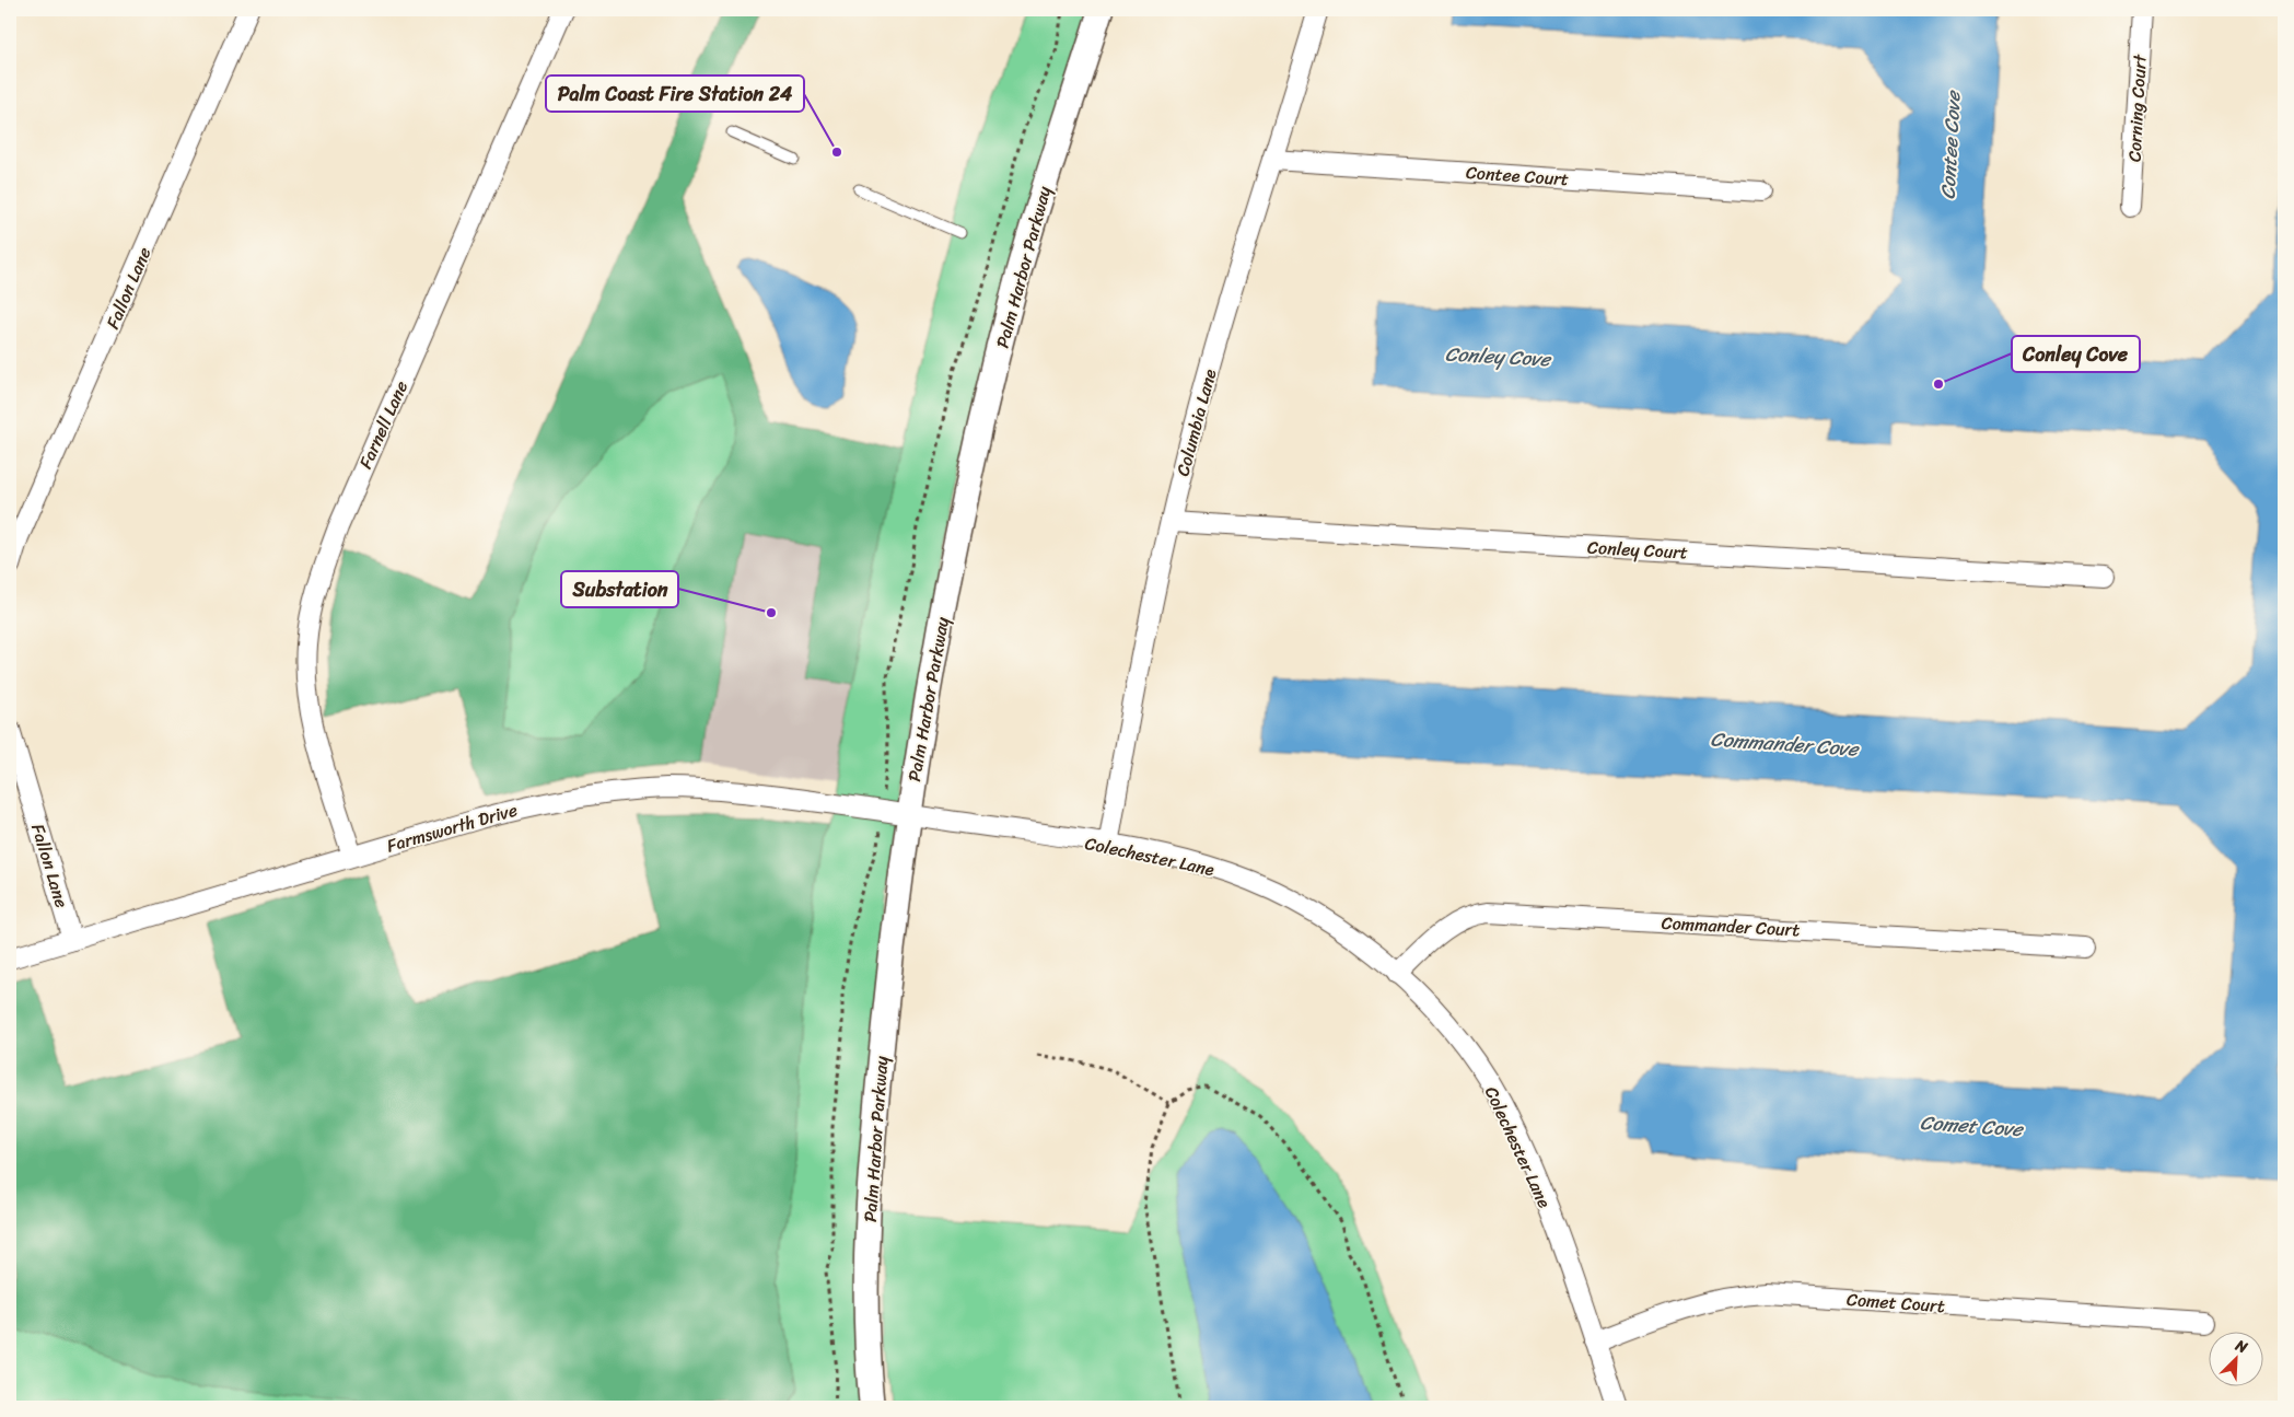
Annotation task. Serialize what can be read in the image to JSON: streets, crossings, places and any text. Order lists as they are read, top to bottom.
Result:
{
  "streets": {
    "street": [
      "Corning Court",
      "Contee Court",
      "Palm Harbor Parkway",
      "Fallon Lane",
      "Columbia Lane",
      "Farnell Lane",
      "Conley Court",
      "Farmsworth Drive",
      "Colechester Lane",
      "Commander Court",
      "Comet Court"
    ]
  },
  "crossings": [
    ["Contee Court", "Columbia Lane"],
    ["Palm Harbor Parkway", "Farmsworth Drive"],
    ["Palm Harbor Parkway", "Colechester Lane"],
    ["Fallon Lane", "Farmsworth Drive"],
    ["Columbia Lane", "Conley Court"],
    ["Columbia Lane", "Colechester Lane"],
    ["Farnell Lane", "Farmsworth Drive"],
    ["Farmsworth Drive", "Colechester Lane"],
    ["Colechester Lane", "Commander Court"],
    ["Colechester Lane", "Comet Court"]
  ],
  "water": [
    "Contee Cove",
    "Conley Cove",
    "Commander Cove",
    "Comet Cove"
  ],
  "places": ["Palm Coast Fire Station 24", "Conley Cove", "Substation"],
  "north": "top right"
}
